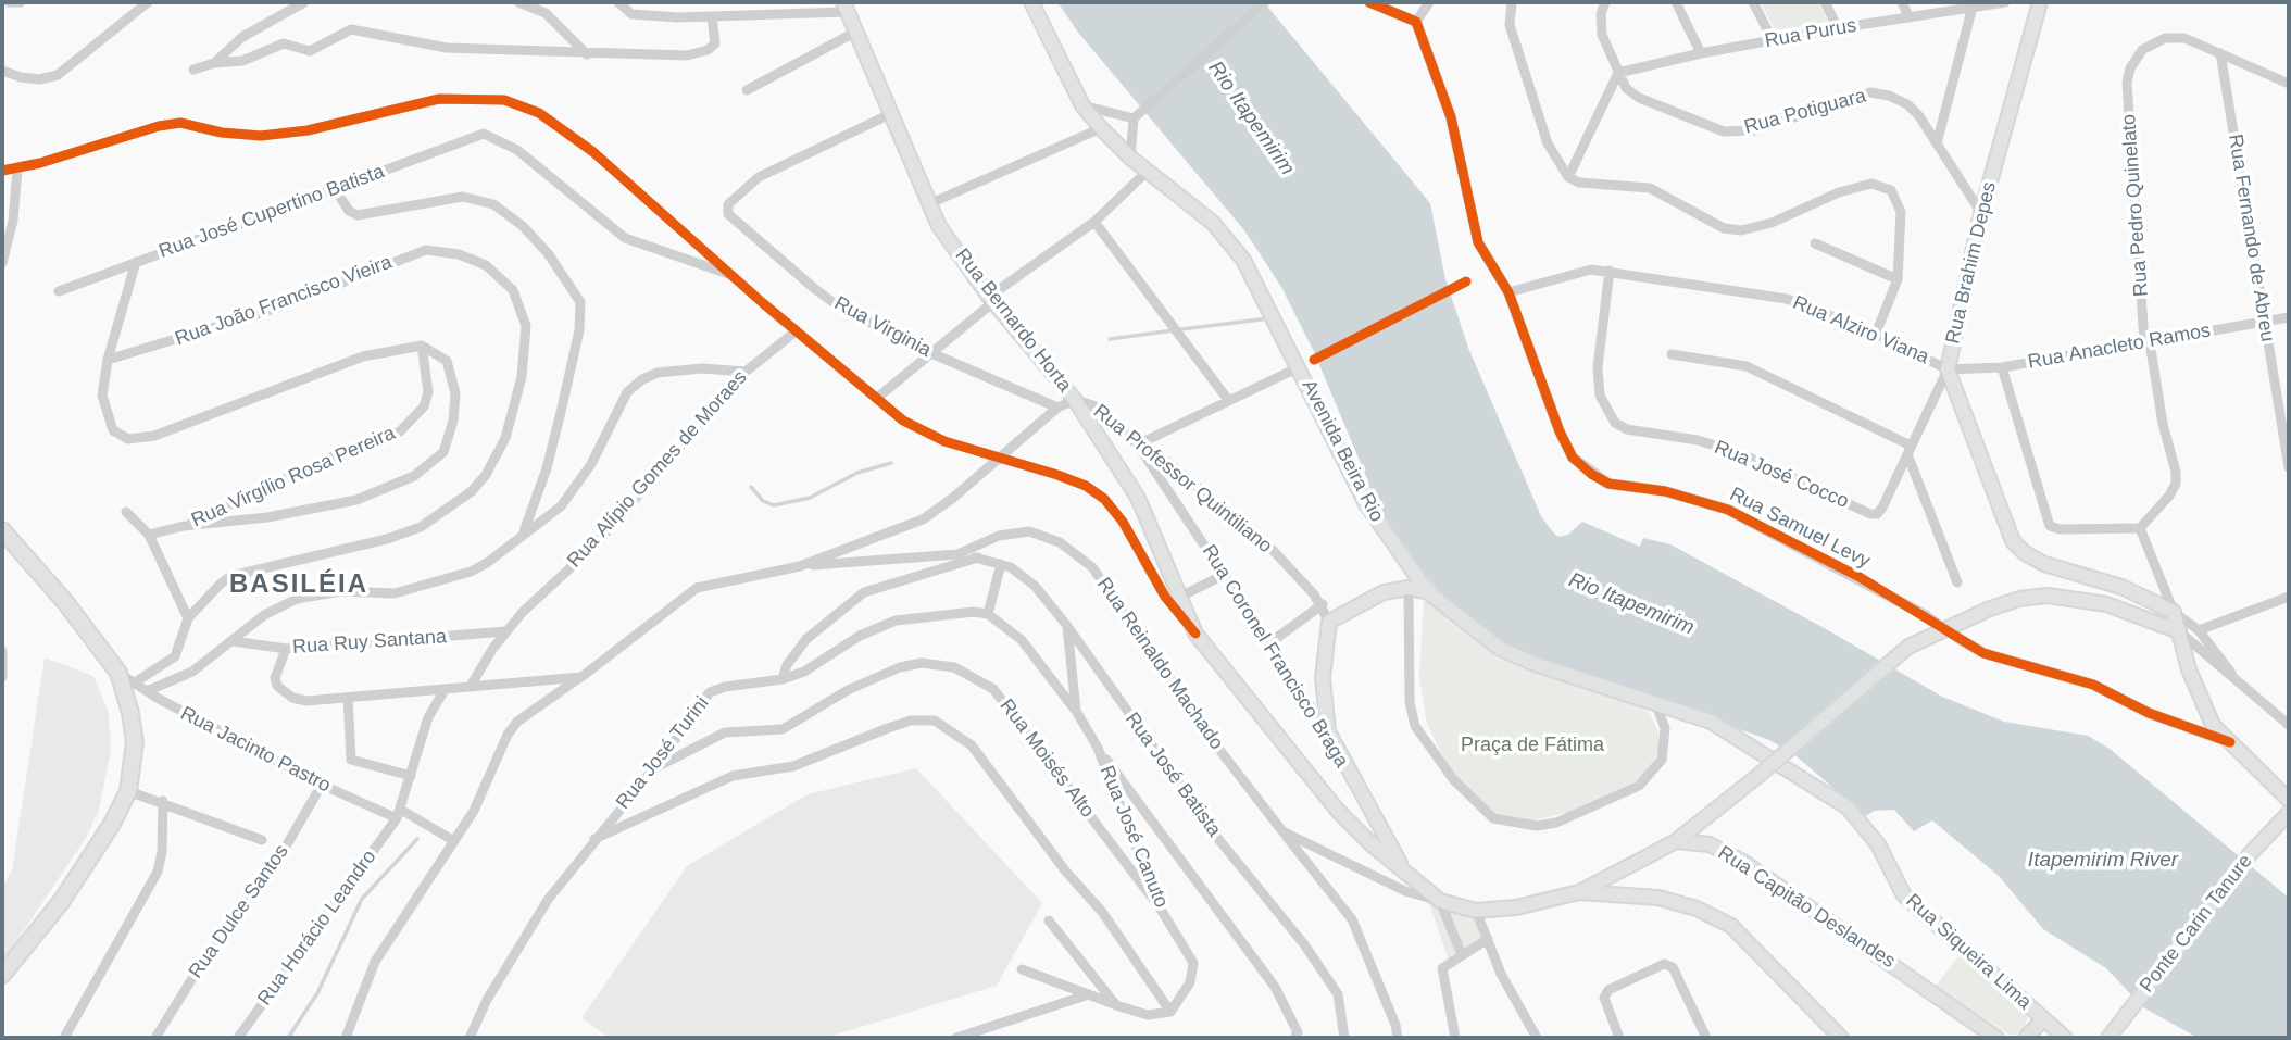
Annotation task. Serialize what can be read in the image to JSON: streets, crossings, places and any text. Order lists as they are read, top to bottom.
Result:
{
  "streets": {
    "main road": [
      "Rua Brahim Depes",
      "Rua Bernardo Horta",
      "Rua Alziro Viana",
      "Avenida Beira Rio",
      "Rua Professor Quintiliano",
      "Rua Coronel Francisco Braga",
      "Rua Capitão Deslandes",
      "Ponte Carin Tanure",
      "Rua Siqueira Lima"
    ],
    "street": [
      "Rua Purus",
      "Rua Potiguara",
      "Rua Pedro Quinelato",
      "Rua José Cupertino Batista",
      "Rua Fernando de Abreu",
      "Rua João Francisco Vieira",
      "Rua Virginia",
      "Rua Anacleto Ramos",
      "Rua Alípio Gomes de Moraes",
      "Rua José Cocco",
      "Rua Virgílio Rosa Pereira",
      "Rua Samuel Levy",
      "Rua Ruy Santana",
      "Rua Reinaldo Machado",
      "Rua Jacinto Pastro",
      "Rua José Turini",
      "Rua Moisés Alto",
      "Rua José Batista",
      "Rua José Canuto",
      "Rua Dulce Santos",
      "Rua Horácio Leandro"
    ]
  },
  "crossings": [
    ["Rua Purus", "Rua Potiguara"],
    ["Rua Potiguara", "Rua Brahim Depes"],
    ["Rua Pedro Quinelato", "Rua Fernando de Abreu"],
    ["Rua Pedro Quinelato", "Rua Anacleto Ramos"],
    ["Rua Fernando de Abreu", "Rua Anacleto Ramos"],
    ["Rua Brahim Depes", "Rua Alziro Viana"],
    ["Rua Brahim Depes", "Rua Anacleto Ramos"],
    ["Rua Brahim Depes", "Rua José Cocco"],
    ["Rua Bernardo Horta", "Rua Virginia"],
    ["Rua Bernardo Horta", "Rua Professor Quintiliano"],
    ["Rua Bernardo Horta", "Rua Coronel Francisco Braga"],
    ["Rua Alziro Viana", "Rua Anacleto Ramos"],
    ["Rua Alziro Viana", "Rua José Cocco"],
    ["Rua Alziro Viana", "Rua Samuel Levy"],
    ["Avenida Beira Rio", "Rua Siqueira Lima"],
    ["Rua Alípio Gomes de Moraes", "Rua Ruy Santana"],
    ["Rua Professor Quintiliano", "Rua Coronel Francisco Braga"],
    ["Rua Reinaldo Machado", "Rua José Batista"],
    ["Rua Jacinto Pastro", "Rua Dulce Santos"],
    ["Rua Jacinto Pastro", "Rua Horácio Leandro"],
    ["Rua José Turini", "Rua Moisés Alto"],
    ["Rua Moisés Alto", "Rua José Canuto"],
    ["Rua José Batista", "Rua José Canuto"]
  ],
  "districts": ["BASILÉIA"],
  "water": ["Rio Itapemirim", "Itapemirim River"],
  "parks": ["Praça de Fátima"]
}
